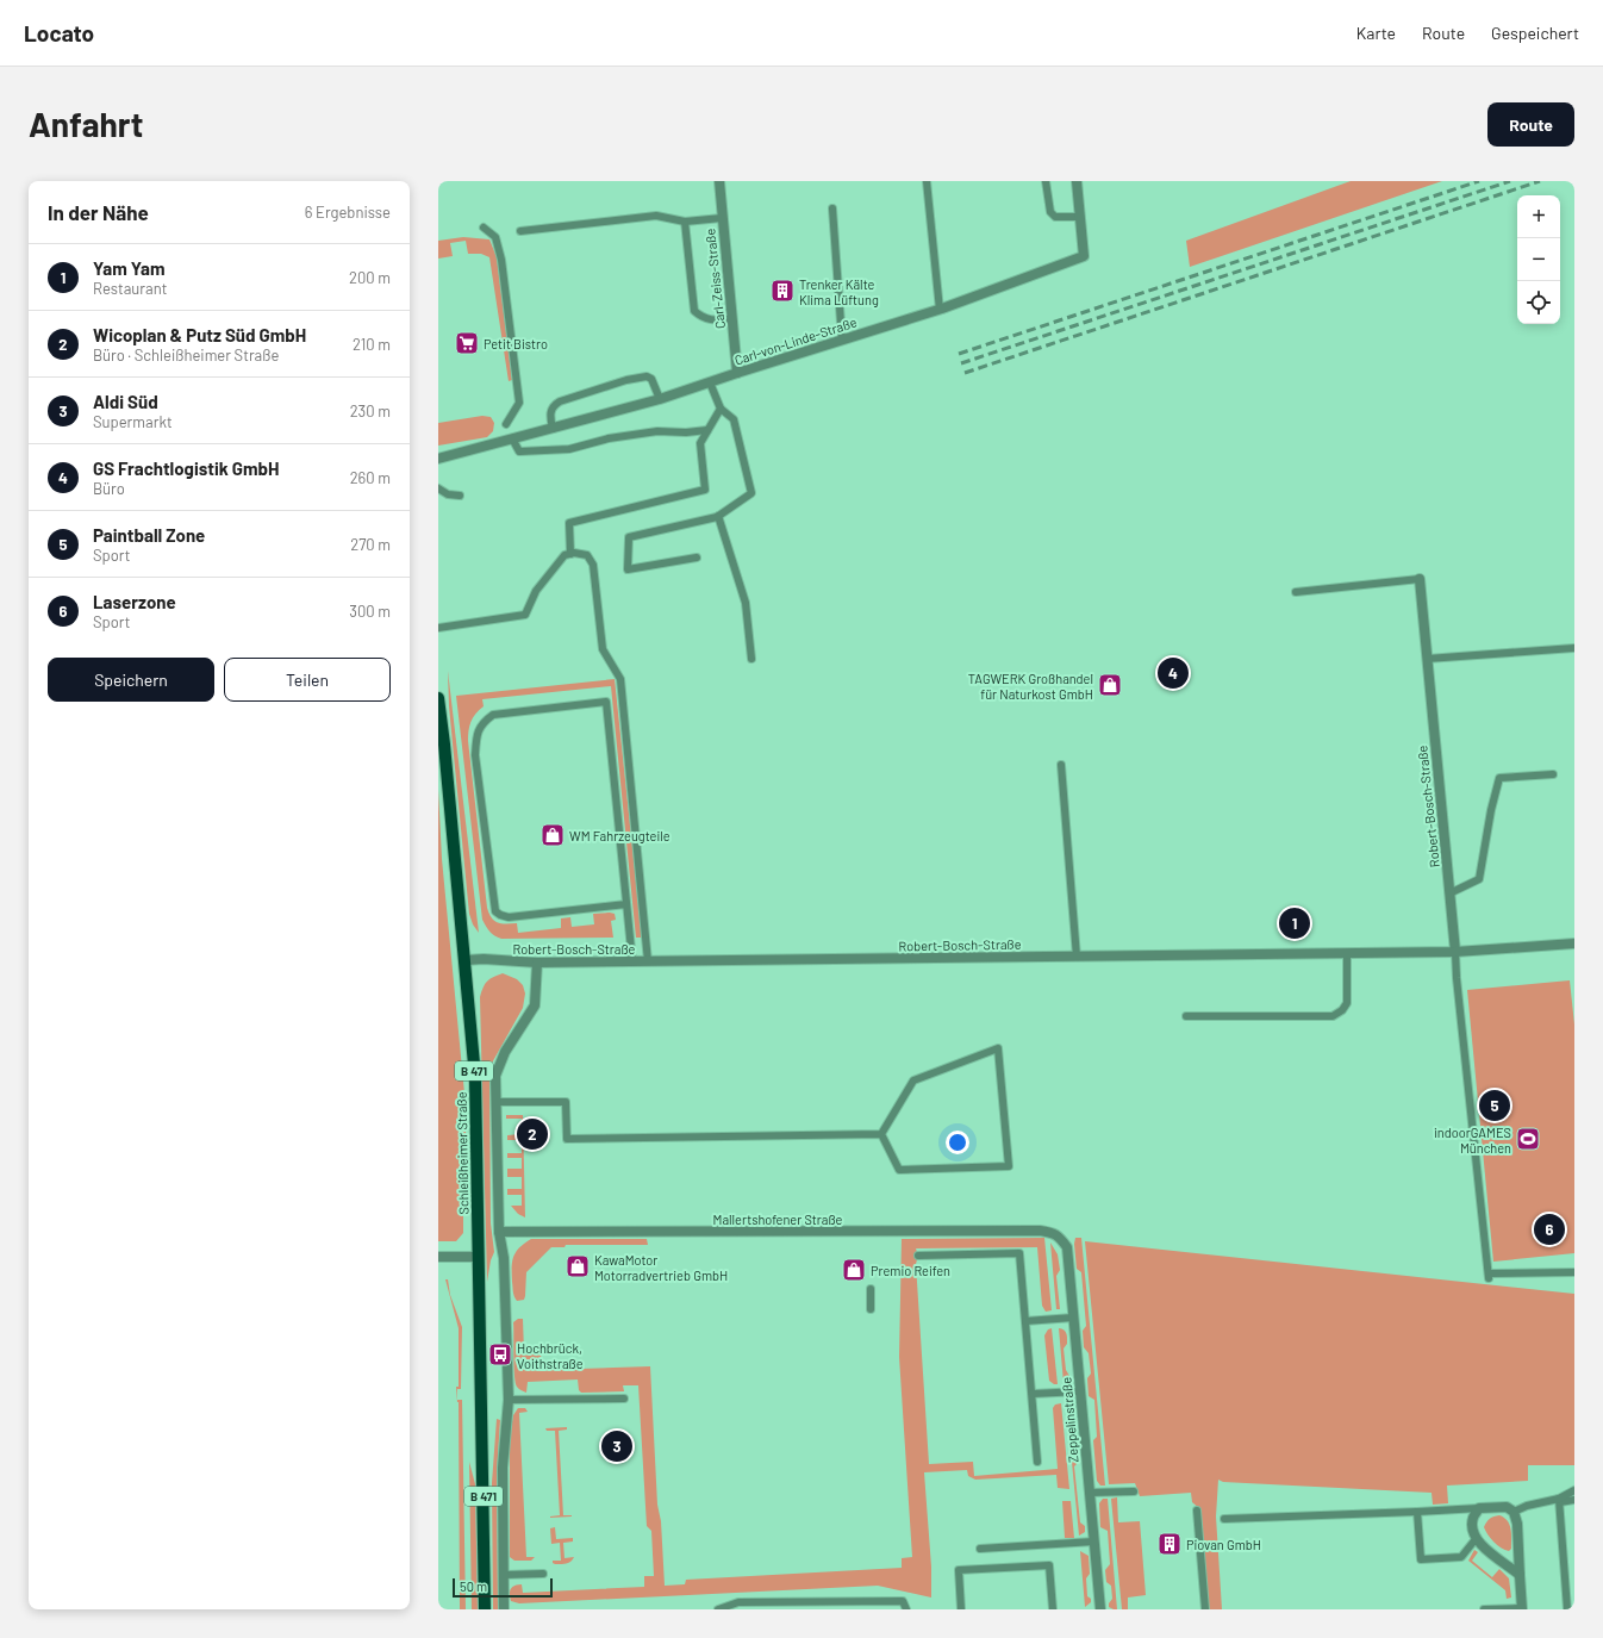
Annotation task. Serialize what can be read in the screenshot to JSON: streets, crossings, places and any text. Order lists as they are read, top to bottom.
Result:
{
  "streets": {
    "main road": ["B 471", "Schleißheimer Straße"],
    "street": [
      "Carl-Zeiss-Straße",
      "Carl-von-Linde-Straße",
      "Robert-Bosch-Straße",
      "Mallertshofener Straße",
      "Zeppelinstraße"
    ]
  },
  "crossings": [
    ["Carl-Zeiss-Straße", "Carl-von-Linde-Straße"],
    ["Robert-Bosch-Straße", "Schleißheimer Straße"],
    ["Mallertshofener Straße", "Zeppelinstraße"]
  ],
  "places": {
    "building": ["Trenker Kälte Klima Lüftung", "Piovan GmbH"],
    "supermarket": ["Petit Bistro"],
    "shop": [
      "TAGWERK Großhandel für Naturkost GmbH",
      "WM Fahrzeugteile",
      "KawaMotor Motorradvertrieb GmbH",
      "Premio Reifen"
    ],
    "sports": ["indoorGAMES München"],
    "bus stop": ["Hochbrück, Voithstraße"]
  },
  "scale_bar": "50 m",
  "page": {
    "header": "Locato",
    "nav": ["Karte", "Route", "Gespeichert"],
    "buttons": [
      "Route",
      ["Speichern", "Teilen"]
    ],
    "title": "Anfahrt",
    "heading": ["In der Nähe", "6 Ergebnisse"],
    "map_buttons": ["+", "−"],
    "list": [
      {
        "mark": "1",
        "name": "Yam Yam",
        "note": "Restaurant",
        "value": "200 m"
      },
      {
        "mark": "2",
        "name": "Wicoplan & Putz Süd GmbH",
        "note": "Büro · Schleißheimer Straße",
        "value": "210 m"
      },
      {
        "mark": "3",
        "name": "Aldi Süd",
        "note": "Supermarkt",
        "value": "230 m"
      },
      {
        "mark": "4",
        "name": "GS Frachtlogistik GmbH",
        "note": "Büro",
        "value": "260 m"
      },
      {
        "mark": "5",
        "name": "Paintball Zone",
        "note": "Sport",
        "value": "270 m"
      },
      {
        "mark": "6",
        "name": "Laserzone",
        "note": "Sport",
        "value": "300 m"
      }
    ],
    "pins": [
      "4",
      "1",
      "5",
      "2",
      "6",
      "3"
    ],
    "scale": "50 m"
  }
}
